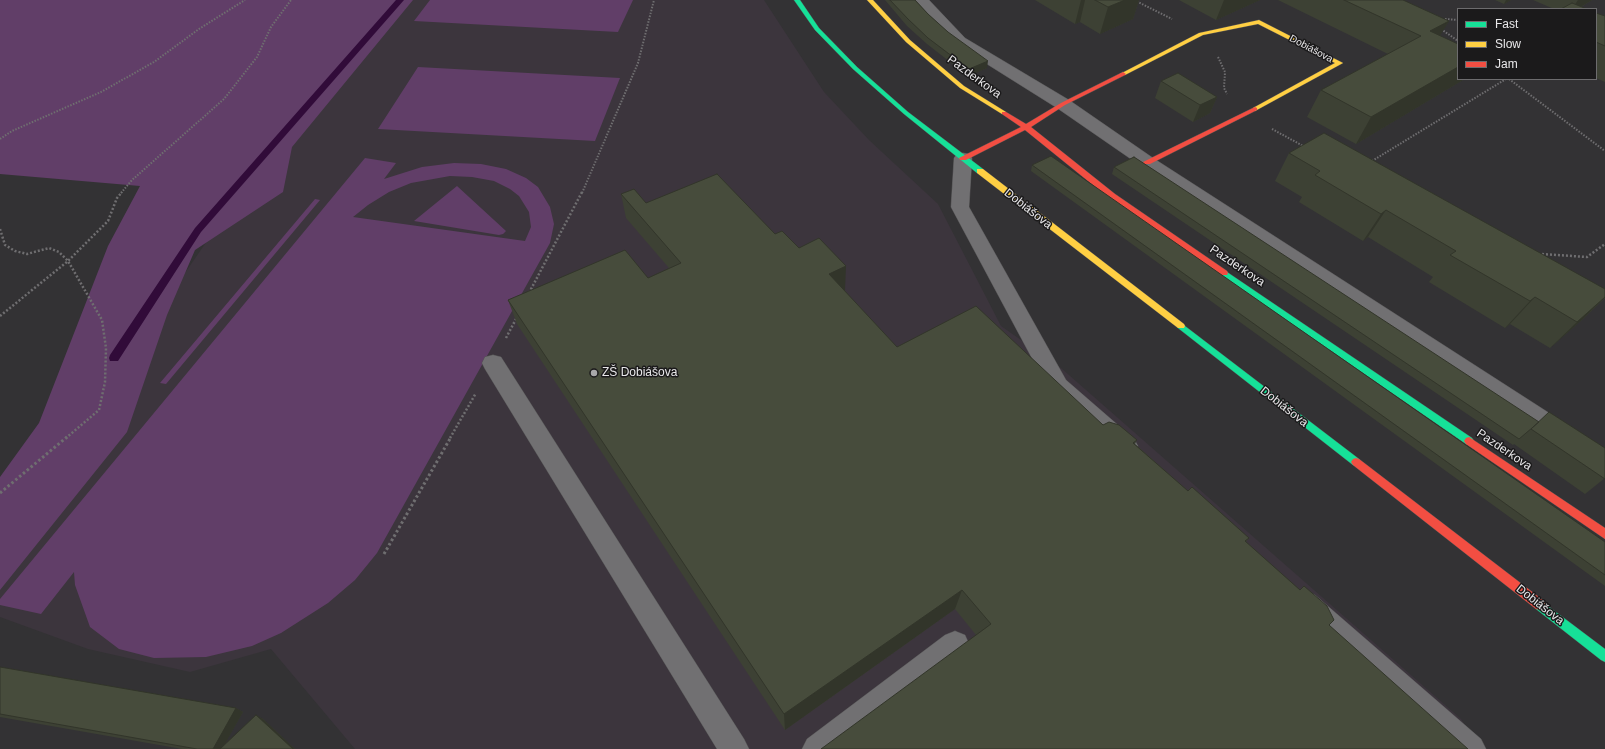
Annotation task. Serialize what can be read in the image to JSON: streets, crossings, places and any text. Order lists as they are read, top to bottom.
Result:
{
  "streets": {
    "street": ["Dobiášova", "Pazderkova"]
  },
  "crossings": [
    ["Dobiášova", "Pazderkova"]
  ],
  "places": ["ZŠ Dobiášova"],
  "legend": ["Fast", "Slow", "Jam"]
}
